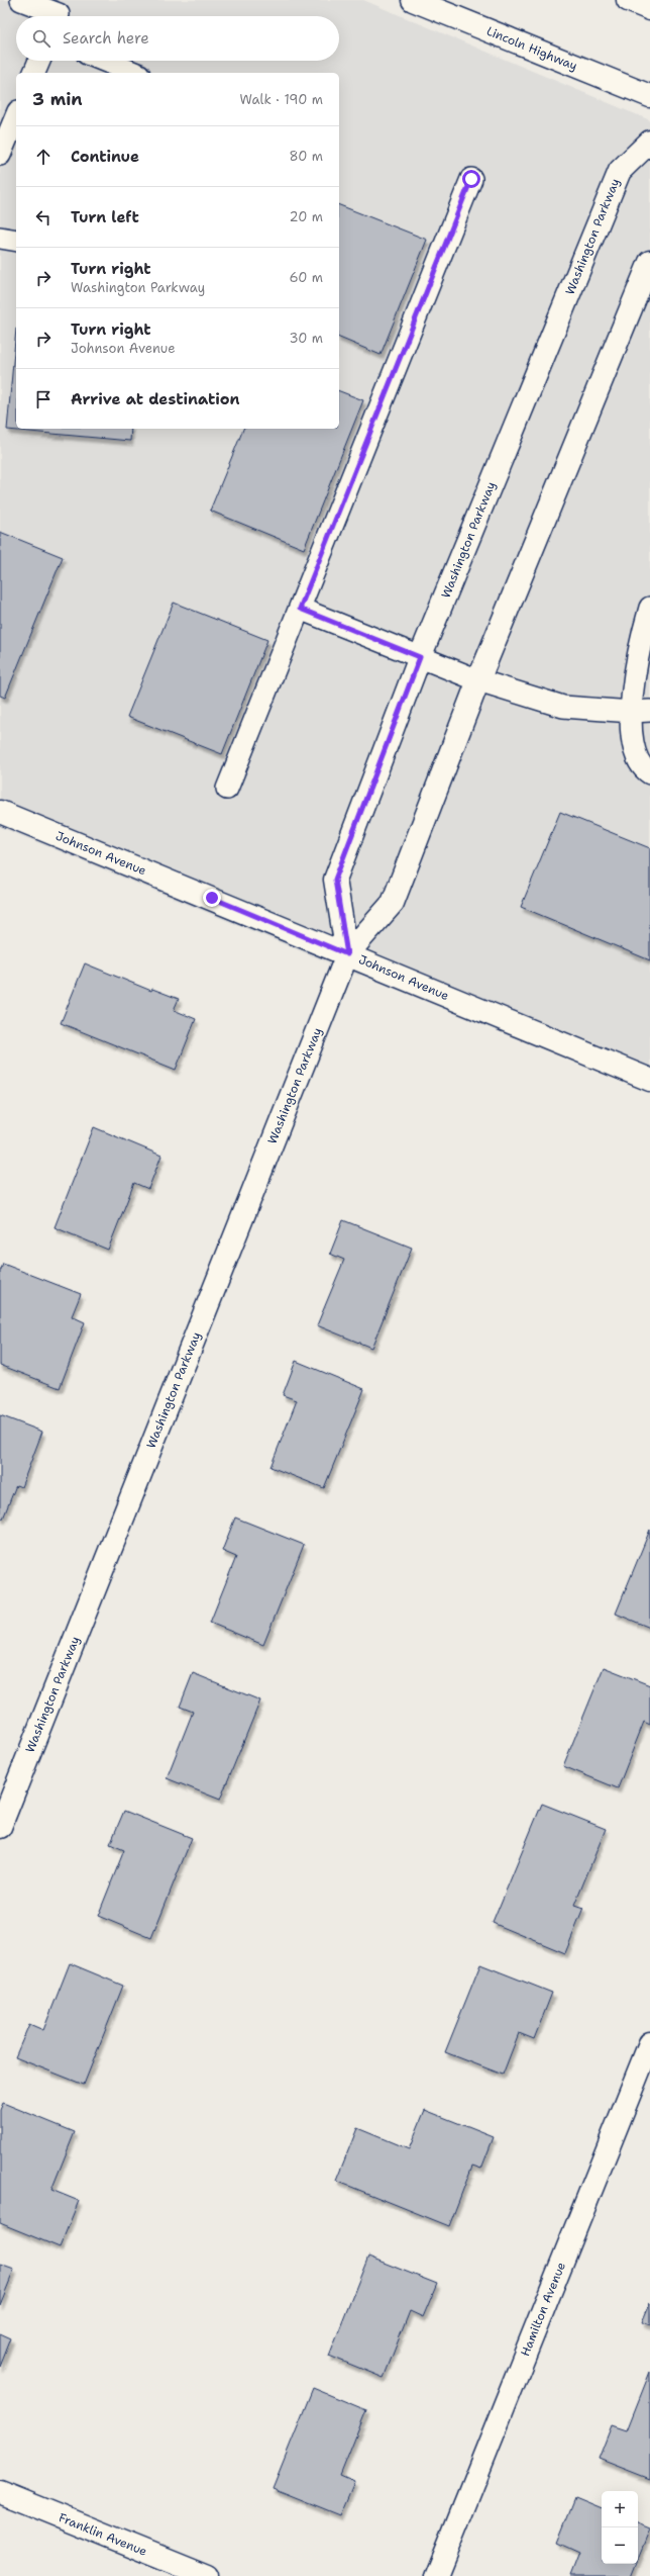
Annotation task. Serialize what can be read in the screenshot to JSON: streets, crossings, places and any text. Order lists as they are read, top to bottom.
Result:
{
  "streets": {
    "street": [
      "Lincoln Highway",
      "Washington Parkway",
      "Johnson Avenue",
      "Hamilton Avenue",
      "Franklin Avenue"
    ]
  },
  "crossings": [
    ["Washington Parkway", "Johnson Avenue"]
  ],
  "page": {
    "search": "Search here",
    "heading": ["3 min", "Walk · 190 m"],
    "list": [
      ["Continue", "80 m"],
      ["Turn left", "20 m"],
      ["Turn right", "Washington Parkway", "60 m"],
      ["Turn right", "Johnson Avenue", "30 m"],
      "Arrive at destination"
    ],
    "map_buttons": ["+", "−"]
  }
}
